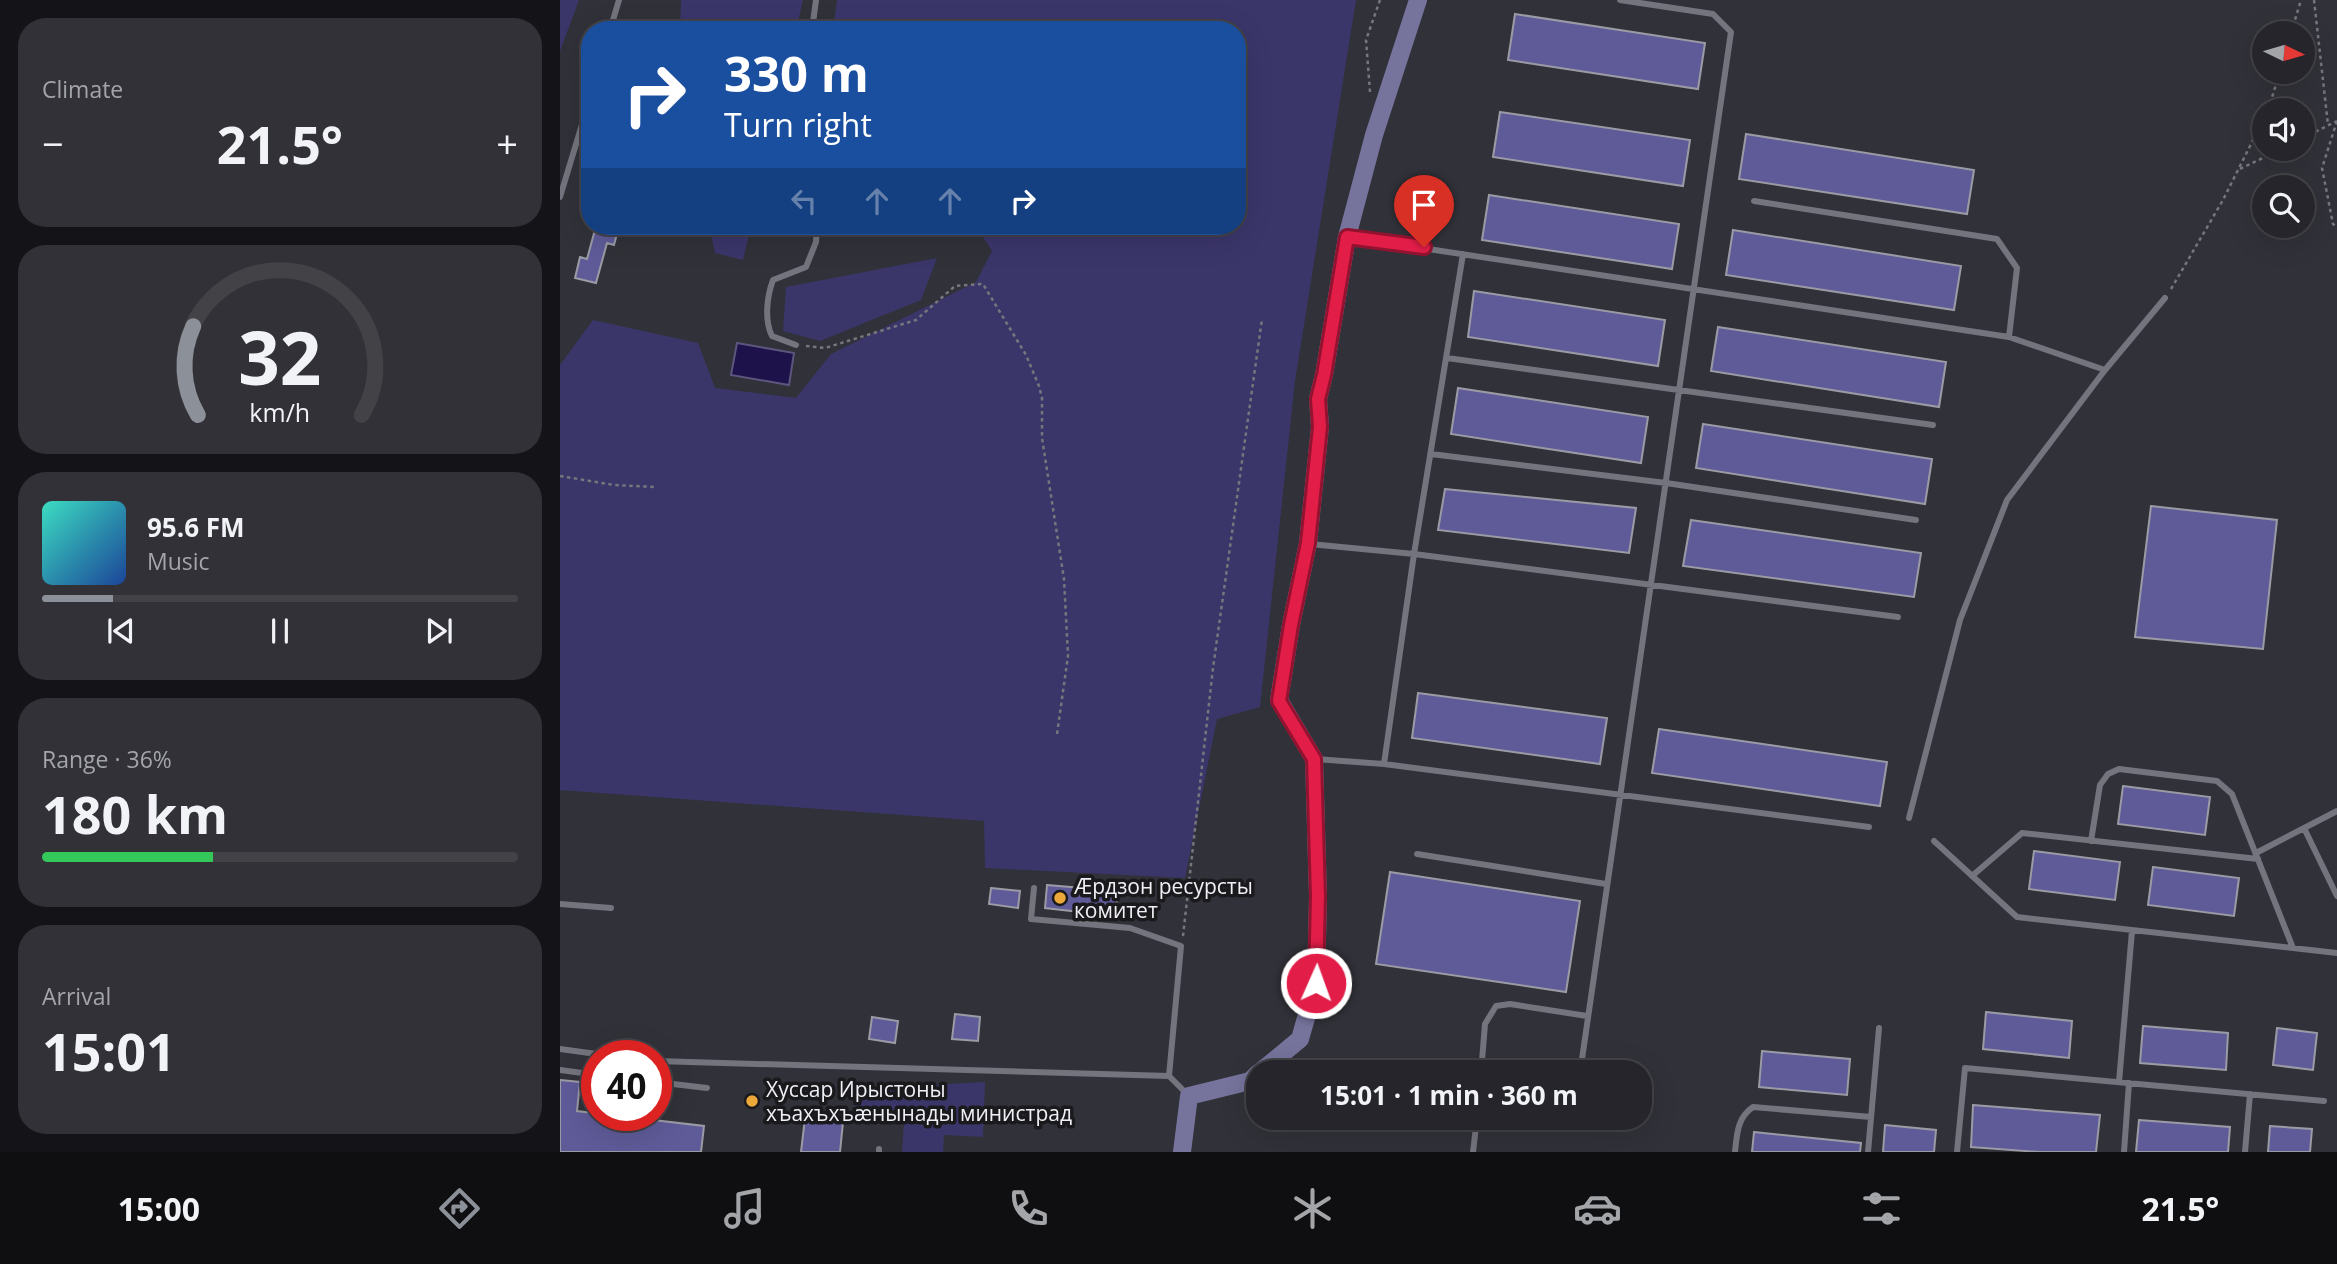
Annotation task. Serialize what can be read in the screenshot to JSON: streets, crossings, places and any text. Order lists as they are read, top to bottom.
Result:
{
  "places": ["Æрдзон ресурсты комитет", "Хуссар Ирыстоны хъахъхъæнынады министрад"],
  "north": "right",
  "page": {
    "tile": [
      "Climate",
      ["Range · 36%", "180 km"],
      ["Arrival", "15:01"]
    ],
    "turn": ["330 m", "Turn right"],
    "heat": ["−", "21.5°", "+"],
    "song": ["95.6 FM", "Music"],
    "limit": "40",
    "trip": "15:01 · 1 min · 360 m",
    "tabs": ["15:00", "21.5°"],
    "gauge": ["32", "km/h"]
  }
}
